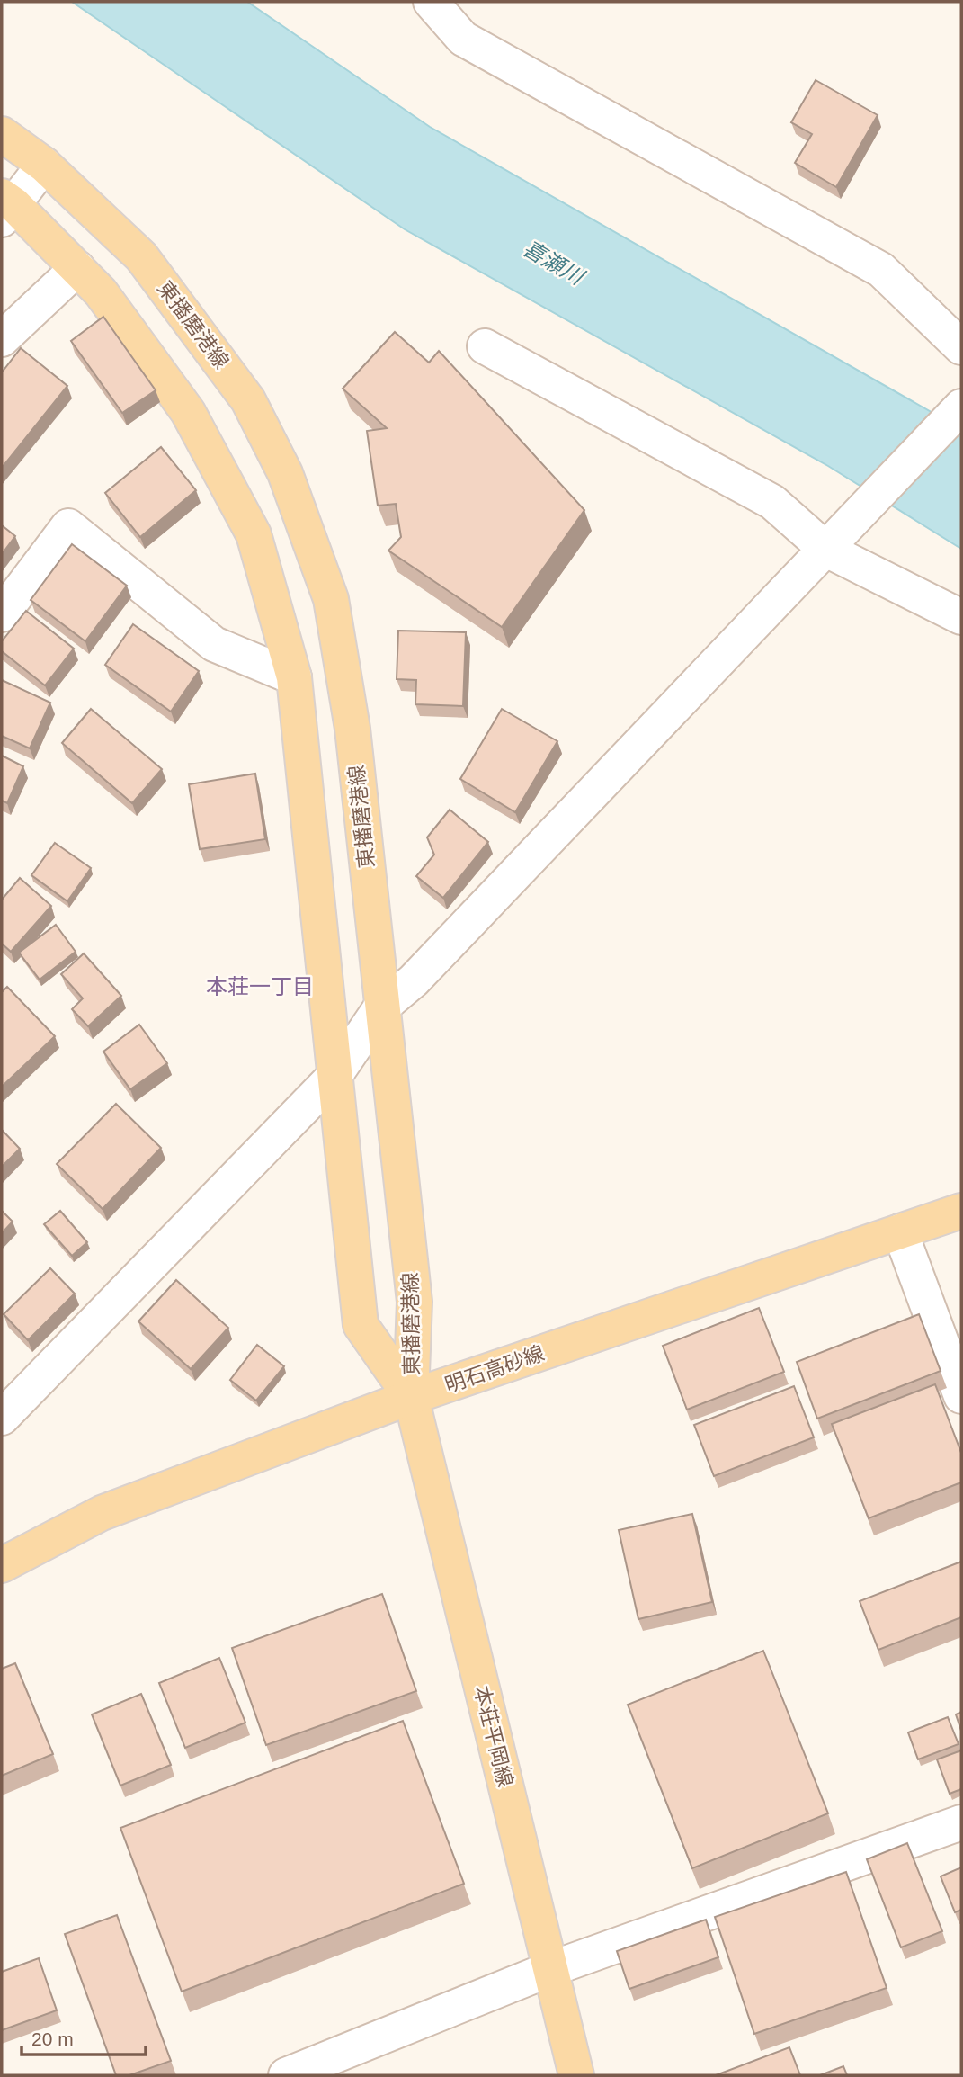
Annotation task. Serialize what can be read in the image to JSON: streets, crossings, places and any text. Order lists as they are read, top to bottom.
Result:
{
  "streets": {
    "main road": ["東播磨港線", "明石高砂線", "本荘平岡線"]
  },
  "crossings": [
    ["東播磨港線", "明石高砂線"],
    ["東播磨港線", "本荘平岡線"],
    ["明石高砂線", "本荘平岡線"]
  ],
  "districts": ["本荘一丁目"],
  "water": ["喜瀬川"],
  "scale_bar": "20 m"
}
